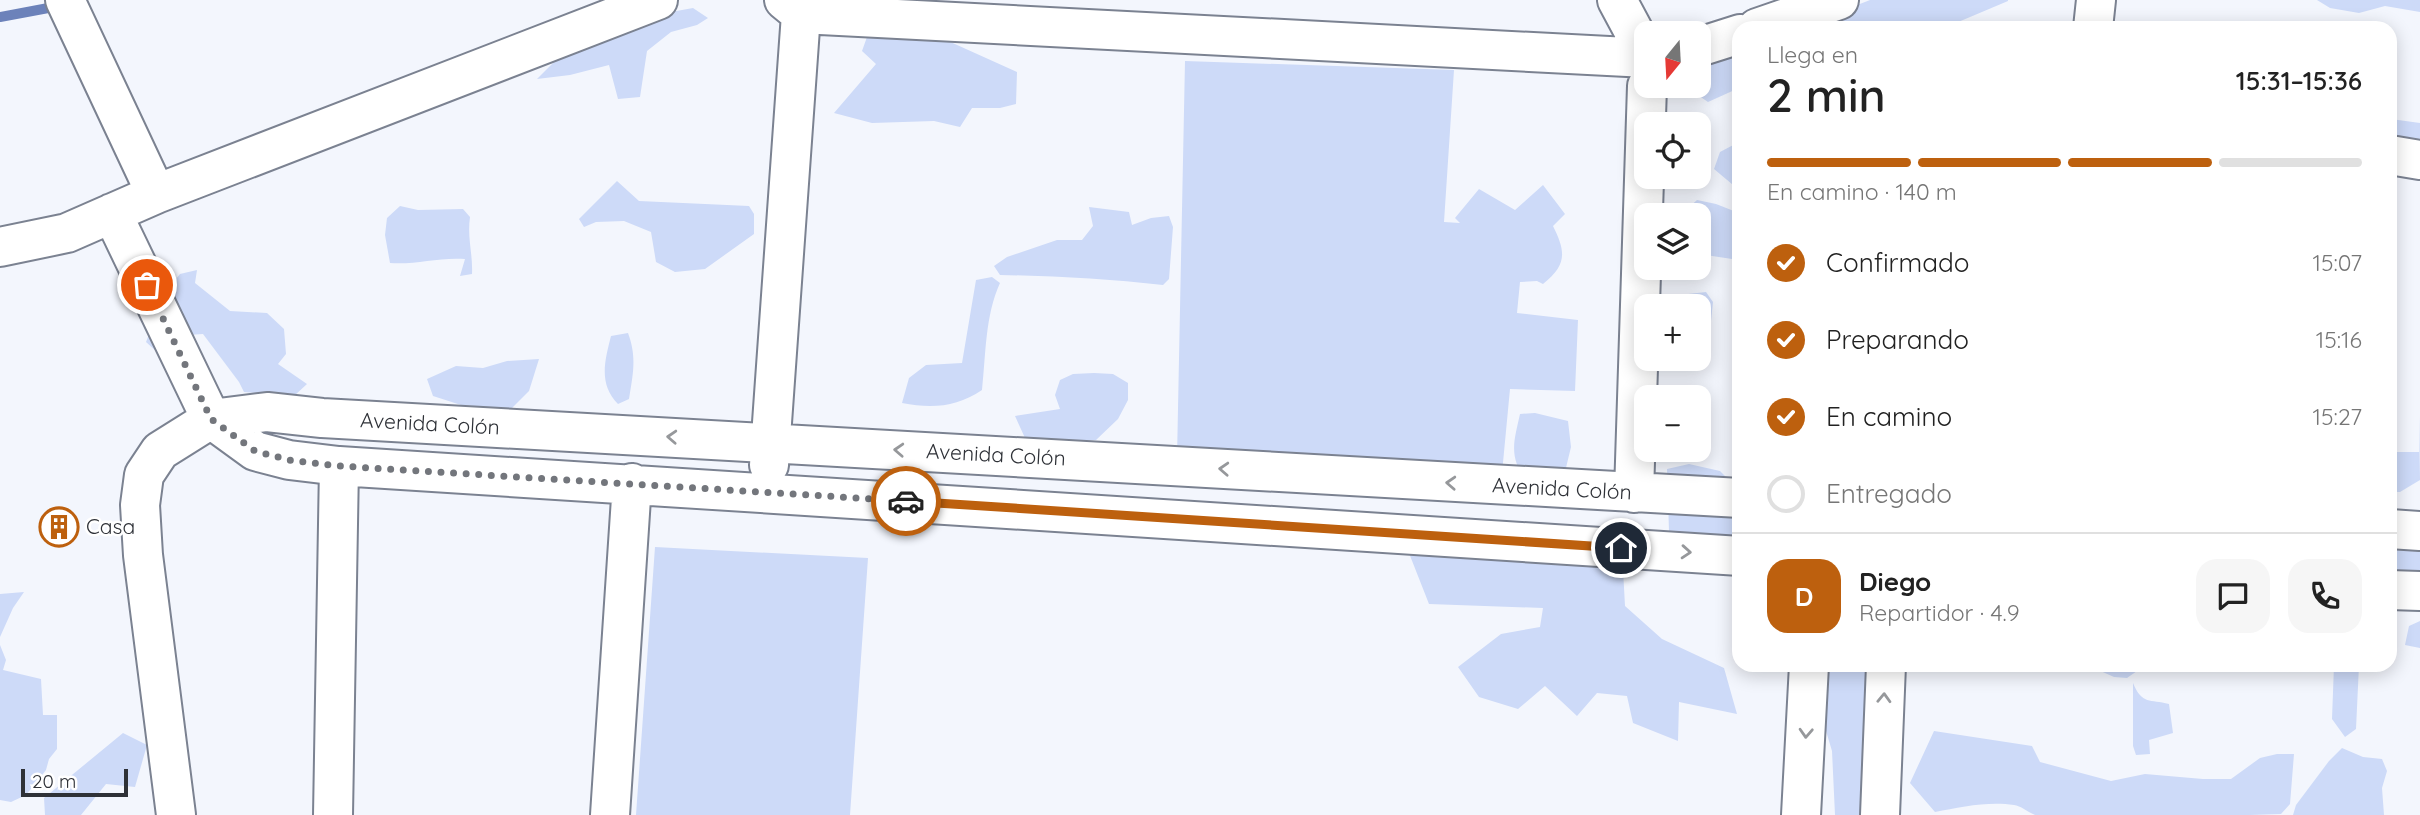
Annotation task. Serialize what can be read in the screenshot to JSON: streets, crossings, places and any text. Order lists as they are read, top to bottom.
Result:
{
  "streets": {
    "street": ["Avenida Colón"]
  },
  "places": {
    "building": ["Casa"]
  },
  "scale_bar": "20 m",
  "north": "bottom",
  "page": {
    "map_buttons": ["+", "−"],
    "heading": ["2 min", "Llega en", "15:31–15:36"],
    "panel": ["Diego", "Repartidor · 4.9"],
    "bar": "En camino · 140 m",
    "list": [
      ["Confirmado", "15:07"],
      ["Preparando", "15:16"],
      ["En camino", "15:27"],
      "Entregado"
    ],
    "round": "D",
    "scale": "20 m"
  }
}
